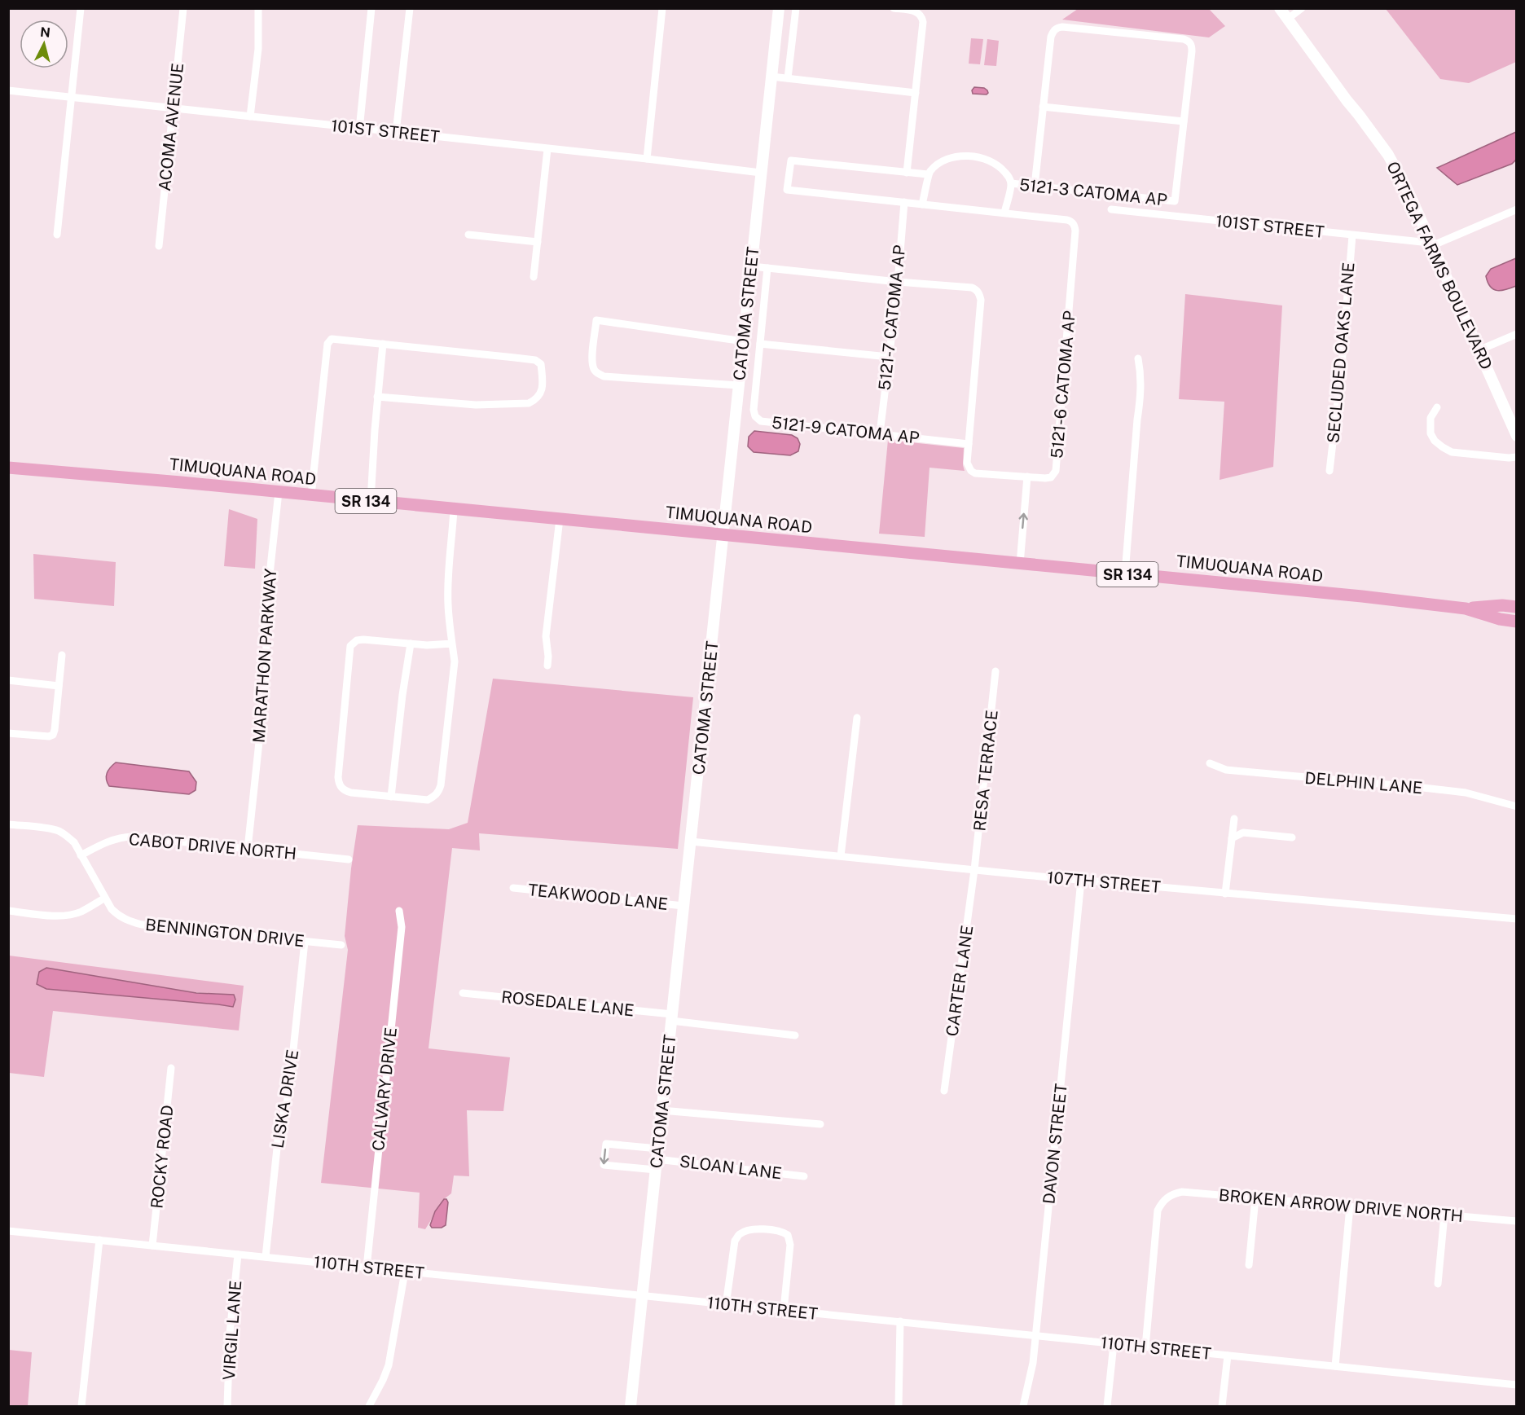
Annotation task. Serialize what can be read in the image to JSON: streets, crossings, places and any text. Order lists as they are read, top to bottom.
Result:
{
  "streets": {
    "main road": ["TIMUQUANA ROAD", "SR 134"],
    "street": [
      "ACOMA AVENUE",
      "101ST STREET",
      "5121-3 CATOMA AP",
      "ORTEGA FARMS BOULEVARD",
      "CATOMA STREET",
      "5121-7 CATOMA AP",
      "SECLUDED OAKS LANE",
      "5121-6 CATOMA AP",
      "5121-9 CATOMA AP",
      "MARATHON PARKWAY",
      "RESA TERRACE",
      "DELPHIN LANE",
      "CABOT DRIVE NORTH",
      "107TH STREET",
      "TEAKWOOD LANE",
      "BENNINGTON DRIVE",
      "CARTER LANE",
      "ROSEDALE LANE",
      "CALVARY DRIVE",
      "LISKA DRIVE",
      "DAVON STREET",
      "ROCKY ROAD",
      "SLOAN LANE",
      "BROKEN ARROW DRIVE NORTH",
      "110TH STREET",
      "VIRGIL LANE"
    ]
  },
  "crossings": [
    ["ACOMA AVENUE", "101ST STREET"],
    ["101ST STREET", "ORTEGA FARMS BOULEVARD"],
    ["101ST STREET", "CATOMA STREET"],
    ["101ST STREET", "SECLUDED OAKS LANE"],
    ["CATOMA STREET", "5121-6 CATOMA AP"],
    ["CATOMA STREET", "TIMUQUANA ROAD"],
    ["CATOMA STREET", "107TH STREET"],
    ["CATOMA STREET", "TEAKWOOD LANE"],
    ["CATOMA STREET", "ROSEDALE LANE"],
    ["CATOMA STREET", "SLOAN LANE"],
    ["CATOMA STREET", "110TH STREET"],
    ["5121-7 CATOMA AP", "5121-6 CATOMA AP"],
    ["5121-7 CATOMA AP", "5121-9 CATOMA AP"],
    ["5121-6 CATOMA AP", "5121-9 CATOMA AP"],
    ["TIMUQUANA ROAD", "MARATHON PARKWAY"],
    ["MARATHON PARKWAY", "CABOT DRIVE NORTH"],
    ["RESA TERRACE", "107TH STREET"],
    ["RESA TERRACE", "CARTER LANE"],
    ["CABOT DRIVE NORTH", "BENNINGTON DRIVE"],
    ["107TH STREET", "CARTER LANE"],
    ["107TH STREET", "DAVON STREET"],
    ["BENNINGTON DRIVE", "LISKA DRIVE"],
    ["CALVARY DRIVE", "110TH STREET"],
    ["LISKA DRIVE", "110TH STREET"],
    ["DAVON STREET", "110TH STREET"],
    ["ROCKY ROAD", "110TH STREET"],
    ["BROKEN ARROW DRIVE NORTH", "110TH STREET"],
    ["110TH STREET", "VIRGIL LANE"]
  ],
  "north": "top"
}
